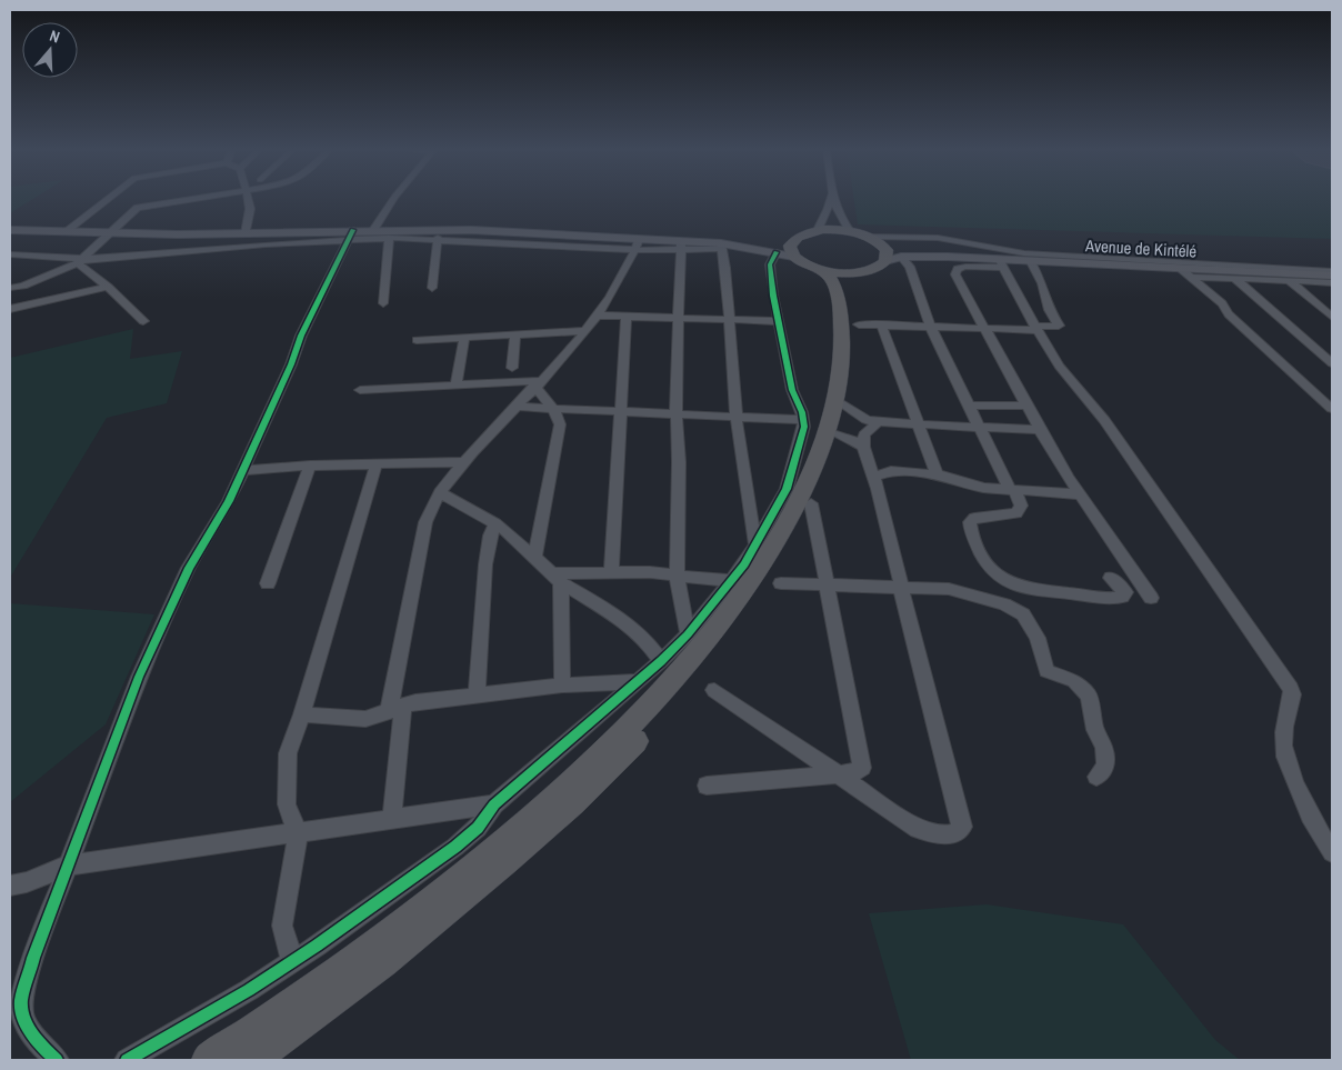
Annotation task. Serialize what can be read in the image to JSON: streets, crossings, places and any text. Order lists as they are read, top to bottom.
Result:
{
  "streets": {
    "main road": ["Avenue de Kintélé"]
  },
  "north": "top"
}
